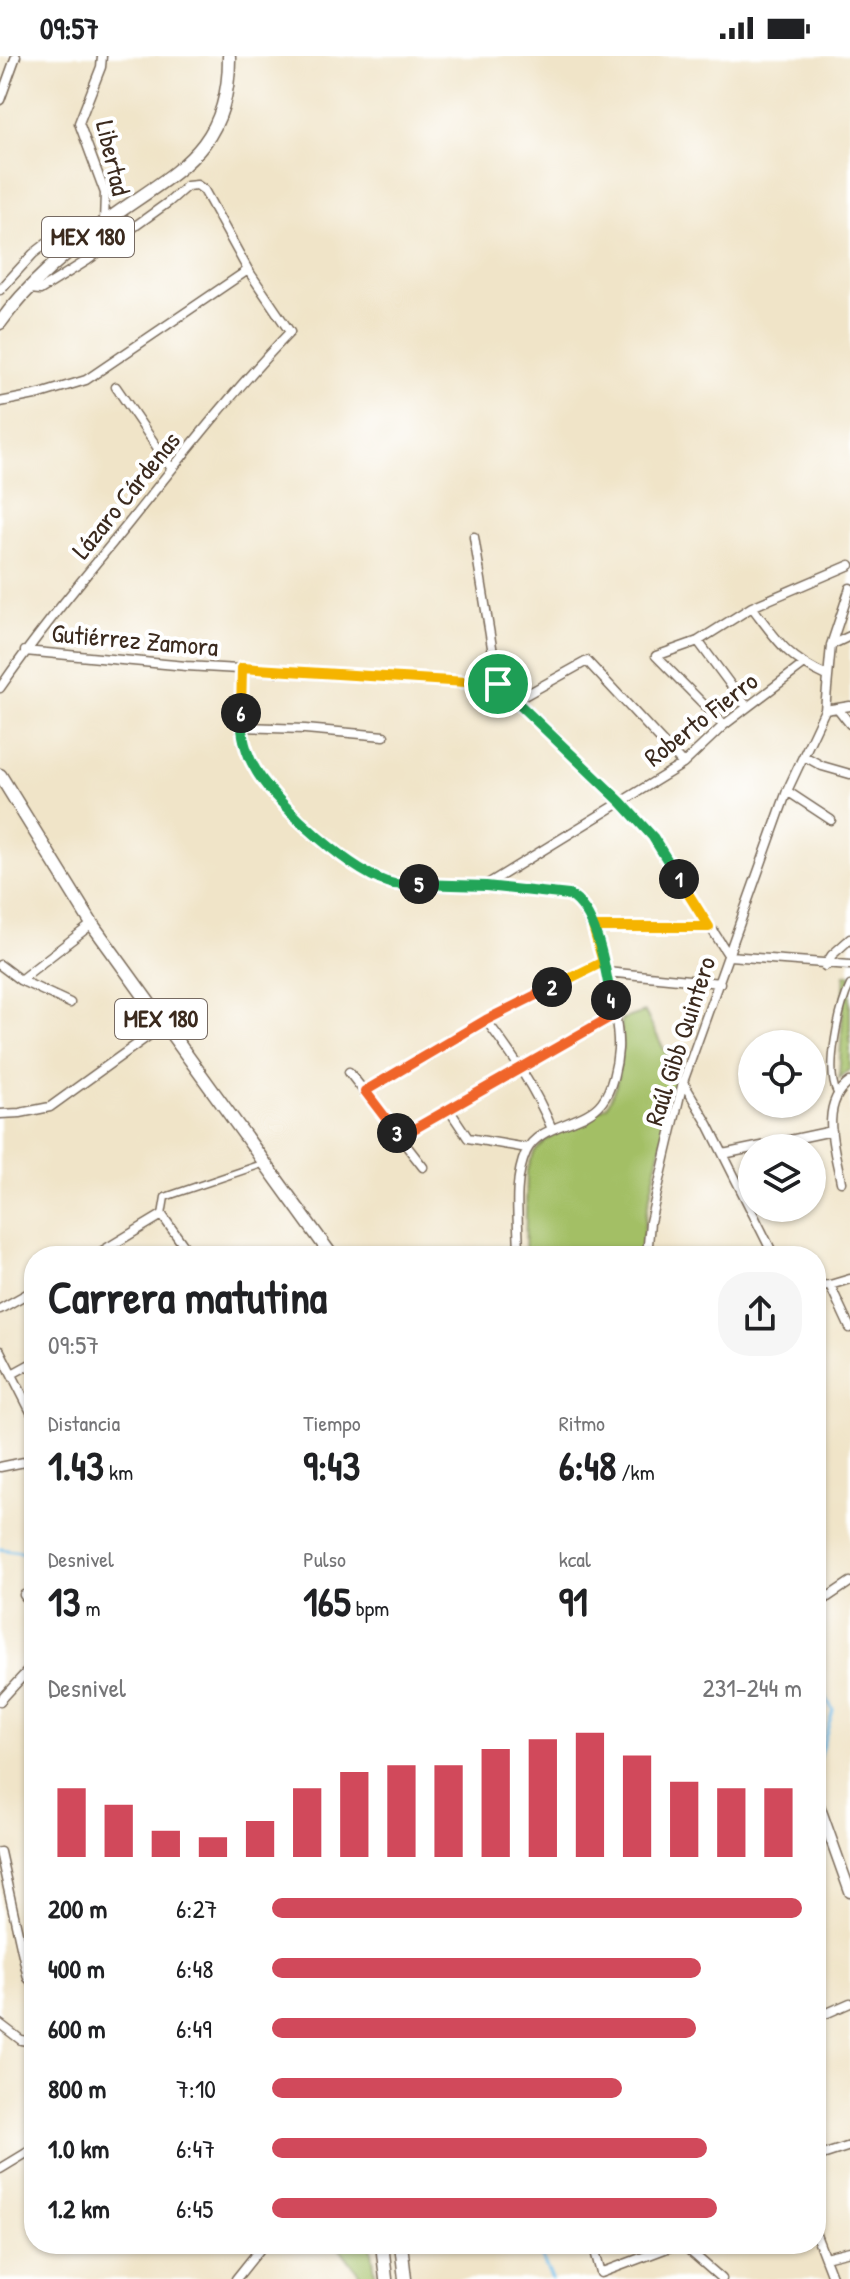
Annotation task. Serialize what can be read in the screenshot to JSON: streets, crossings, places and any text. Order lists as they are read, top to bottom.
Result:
{
  "streets": {
    "main road": ["MEX 180"],
    "street": [
      "Libertad",
      "Lázaro Cárdenas",
      "Gutiérrez Zamora",
      "Roberto Fierro",
      "Raúl Gibb Quintero"
    ]
  },
  "crossings": [
    ["Libertad", "MEX 180"],
    ["Lázaro Cárdenas", "Gutiérrez Zamora"]
  ],
  "page": {
    "status": "09:57",
    "pins": [
      "6",
      "1",
      "5",
      "2",
      "4",
      "3"
    ],
    "heading": ["Carrera matutina", "09:57"],
    "stats": [
      ["Distancia", "1.43 km"],
      ["Tiempo", "9:43"],
      ["Ritmo", "6:48 /km"],
      ["Desnivel", "13 m"],
      ["Pulso", "165 bpm"],
      ["kcal", "91"]
    ],
    "chart": ["Desnivel", "231–244 m"],
    "list": [
      {
        "name": "200 m",
        "note": "6:27"
      },
      {
        "name": "400 m",
        "note": "6:48"
      },
      {
        "name": "600 m",
        "note": "6:49"
      },
      {
        "name": "800 m",
        "note": "7:10"
      },
      {
        "name": "1.0 km",
        "note": "6:47"
      },
      {
        "name": "1.2 km",
        "note": "6:45"
      }
    ]
  }
}
